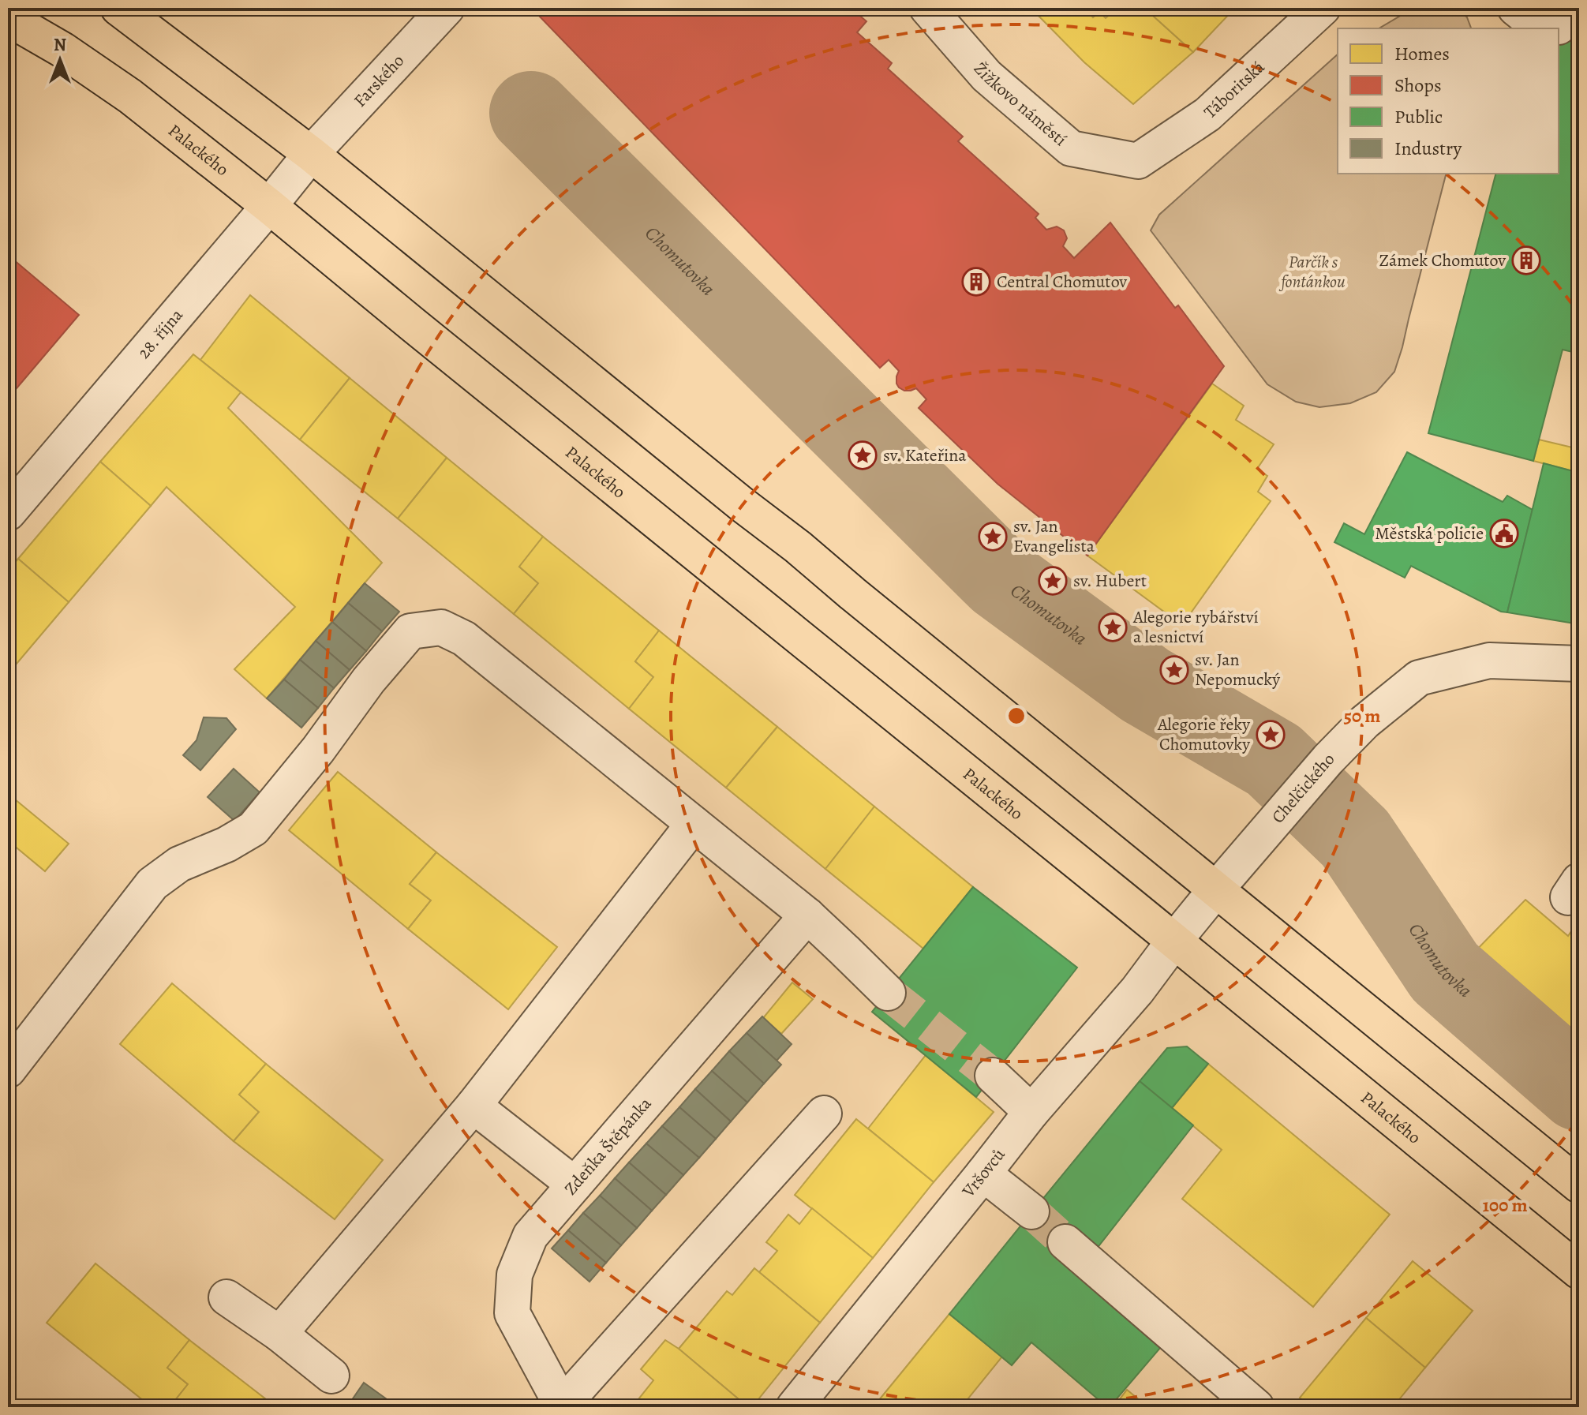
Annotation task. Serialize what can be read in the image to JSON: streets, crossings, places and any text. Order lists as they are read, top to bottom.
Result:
{
  "streets": {
    "main road": ["Palackého"],
    "street": [
      "Farského",
      "Táboritská",
      "Žižkovo náměstí",
      "28. října",
      "Chelčického",
      "Zdeňka Štěpánka",
      "Vršovců"
    ]
  },
  "crossings": [
    ["Farského", "28. října"],
    ["Táboritská", "Žižkovo náměstí"],
    ["Palackého", "28. října"],
    ["Palackého", "Vršovců"]
  ],
  "water": ["Chomutovka"],
  "parks": ["Parčík s fontánkou"],
  "places": {
    "building": ["Zámek Chomutov", "Central Chomutov"],
    "place": [
      "sv. Kateřina",
      "sv. Jan Evangelista",
      "sv. Hubert",
      "Alegorie rybářství a lesnictví",
      "sv. Jan Nepomucký",
      "Alegorie řeky Chomutovky"
    ],
    "public building": ["Městská policie"]
  },
  "legend": [
    "Homes",
    "Shops",
    "Public",
    "Industry"
  ],
  "north": "top",
  "rings": ["50 m", "100 m"]
}
